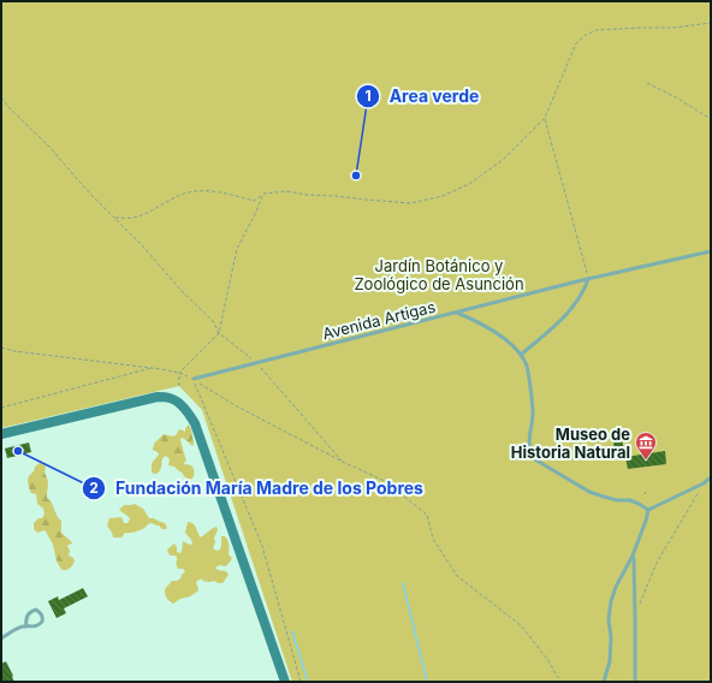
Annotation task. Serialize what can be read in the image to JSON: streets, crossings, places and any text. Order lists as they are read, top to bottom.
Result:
{
  "streets": {
    "lane": ["Avenida Artigas"]
  },
  "parks": ["Jardín Botánico y Zoológico de Asunción"],
  "places": {
    "other": ["Area verde", "Fundación María Madre de los Pobres"],
    "museum": ["Museo de Historia Natural"]
  }
}
